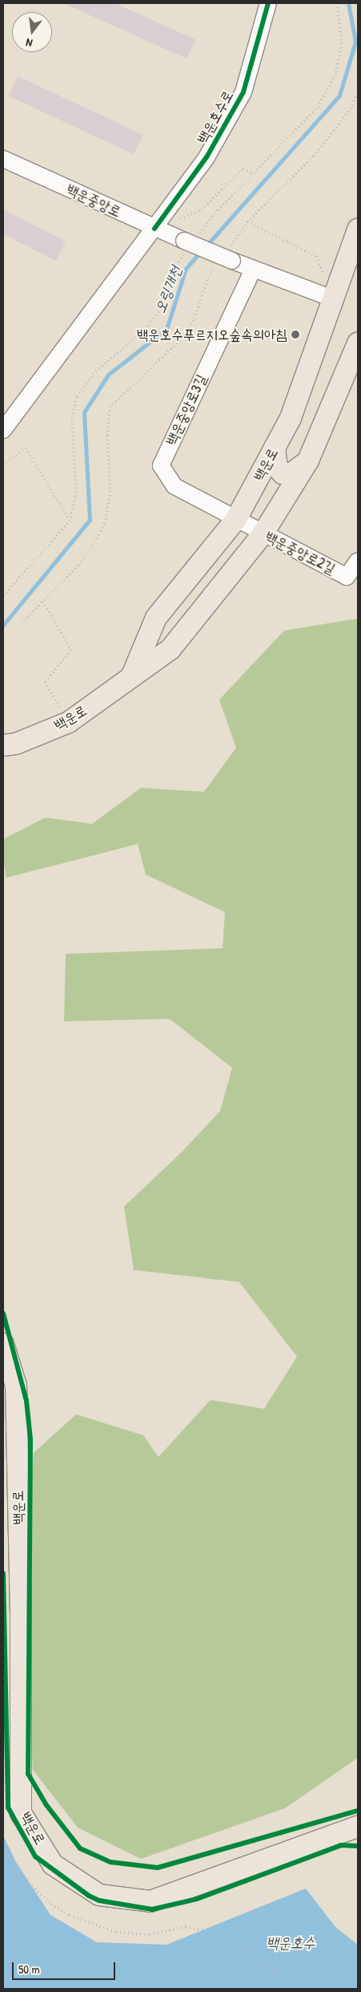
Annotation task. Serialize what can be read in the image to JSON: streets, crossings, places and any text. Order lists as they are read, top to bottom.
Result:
{
  "streets": {
    "main road": ["백운로"],
    "street": [
      "백운호수로",
      "백운중앙로",
      "백운중앙로3길",
      "백운중앙로2길"
    ]
  },
  "crossings": [
    ["백운호수로", "백운중앙로"],
    ["백운중앙로3길", "백운로"],
    ["백운중앙로3길", "백운중앙로2길"],
    ["백운로", "백운중앙로2길"]
  ],
  "water": ["오링개천", "백운호수"],
  "places": ["백운호수푸르지오숲속의아침"],
  "scale_bar": "50 m",
  "north": "bottom"
}
